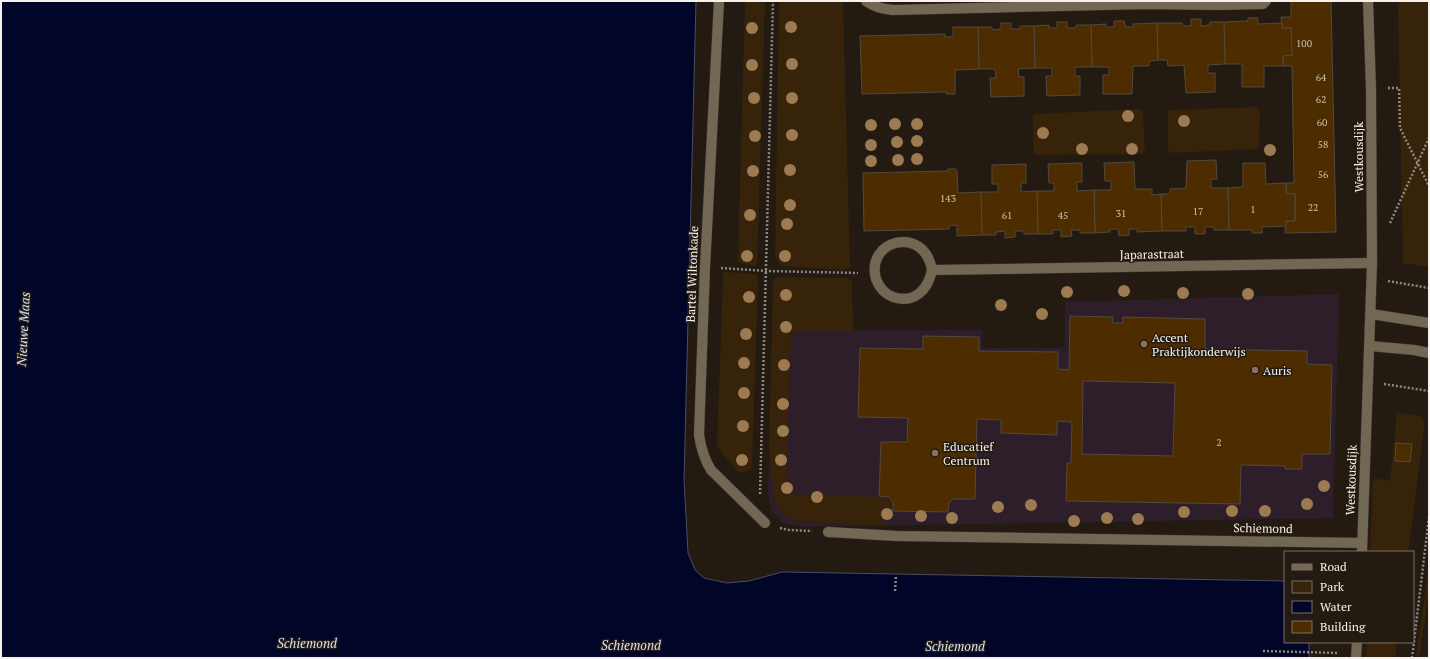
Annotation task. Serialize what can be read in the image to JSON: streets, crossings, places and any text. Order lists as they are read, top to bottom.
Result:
{
  "streets": {
    "street": [
      "Westkousdijk",
      "Japarastraat",
      "Bartel Wiltonkade",
      "Schiemond"
    ]
  },
  "crossings": [
    ["Westkousdijk", "Japarastraat"],
    ["Westkousdijk", "Schiemond"]
  ],
  "water": ["Nieuwe Maas", "Schiemond"],
  "places": ["Accent Praktijkonderwijs", "Auris", "Educatief Centrum"],
  "house_numbers": [
    "100",
    "64",
    "62",
    "60",
    "58",
    "56",
    "143",
    "22",
    "1",
    "17",
    "31",
    "61",
    "45",
    "2"
  ],
  "legend": [
    "Road",
    "Park",
    "Water",
    "Building"
  ]
}
